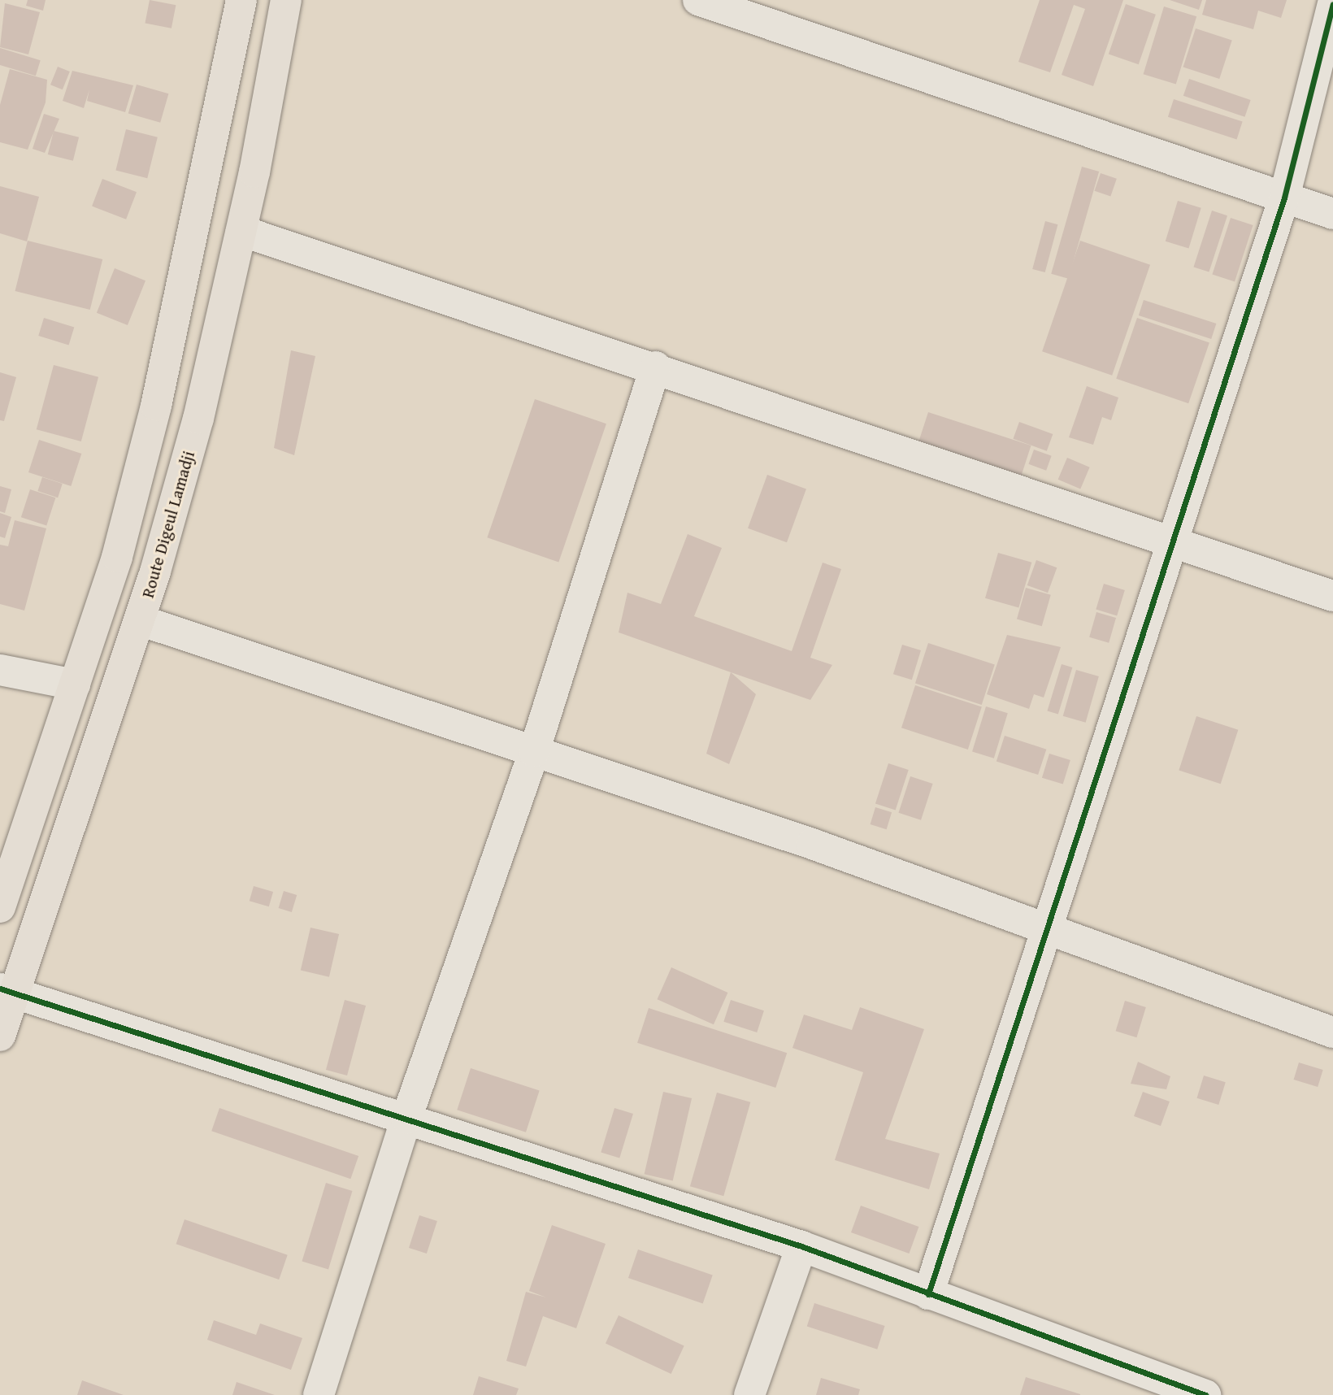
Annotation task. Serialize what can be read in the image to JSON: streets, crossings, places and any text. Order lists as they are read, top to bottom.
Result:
{
  "streets": {
    "main road": ["Route Digeul Lamadji"]
  }
}
